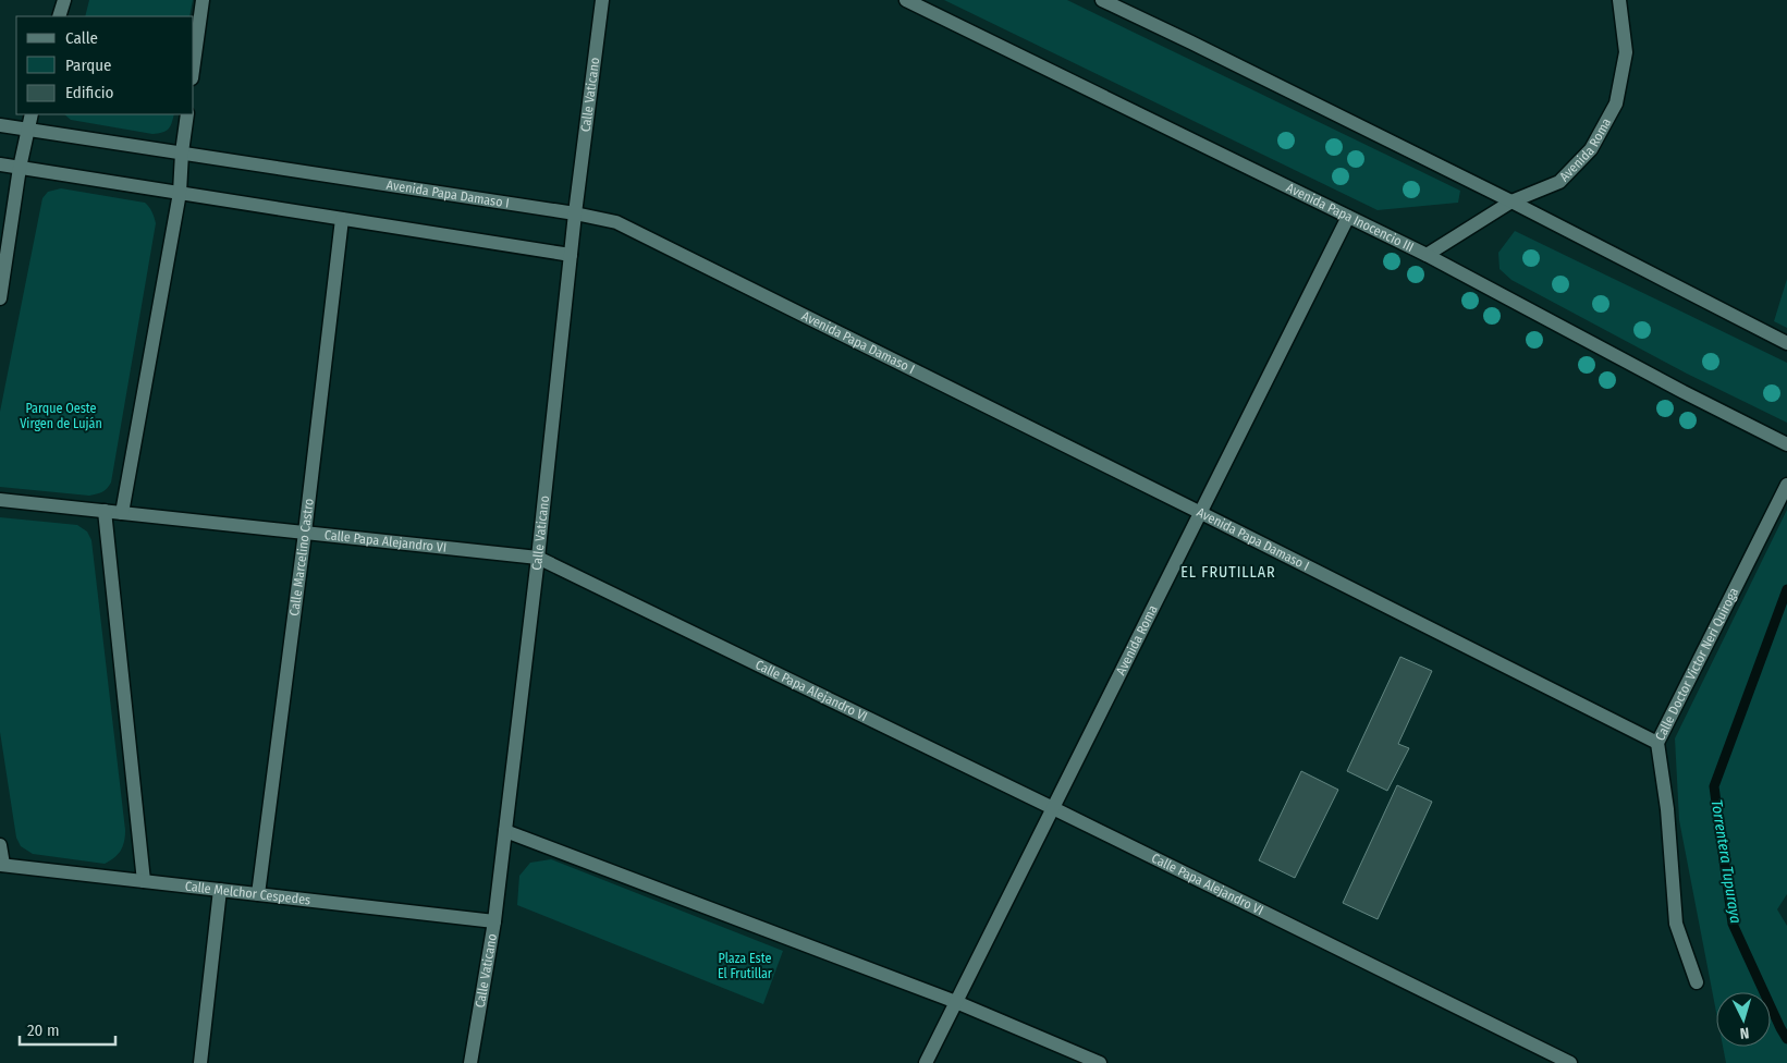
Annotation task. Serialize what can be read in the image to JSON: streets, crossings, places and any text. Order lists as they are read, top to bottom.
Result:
{
  "streets": {
    "street": [
      "Calle Vaticano",
      "Avenida Roma",
      "Avenida Papa Damaso I",
      "Avenida Papa Inocencio III",
      "Calle Papa Alejandro VI",
      "Calle Marcelino Castro",
      "Calle Doctor Victor Neri Quiroga",
      "Calle Melchor Cespedes"
    ]
  },
  "crossings": [
    ["Calle Vaticano", "Avenida Papa Damaso I"],
    ["Calle Vaticano", "Calle Papa Alejandro VI"],
    ["Calle Vaticano", "Calle Melchor Cespedes"],
    ["Avenida Roma", "Avenida Papa Damaso I"],
    ["Avenida Roma", "Avenida Papa Inocencio III"],
    ["Avenida Roma", "Calle Papa Alejandro VI"],
    ["Avenida Papa Damaso I", "Calle Doctor Victor Neri Quiroga"],
    ["Calle Papa Alejandro VI", "Calle Marcelino Castro"],
    ["Calle Marcelino Castro", "Calle Melchor Cespedes"]
  ],
  "districts": ["EL FRUTILLAR"],
  "water": ["Torrentera Tupuraya"],
  "parks": ["Parque Oeste Virgen de Luján", "Plaza Este El Frutillar"],
  "legend": ["Calle", "Parque", "Edificio"],
  "scale_bar": "20 m",
  "north": "bottom"
}
